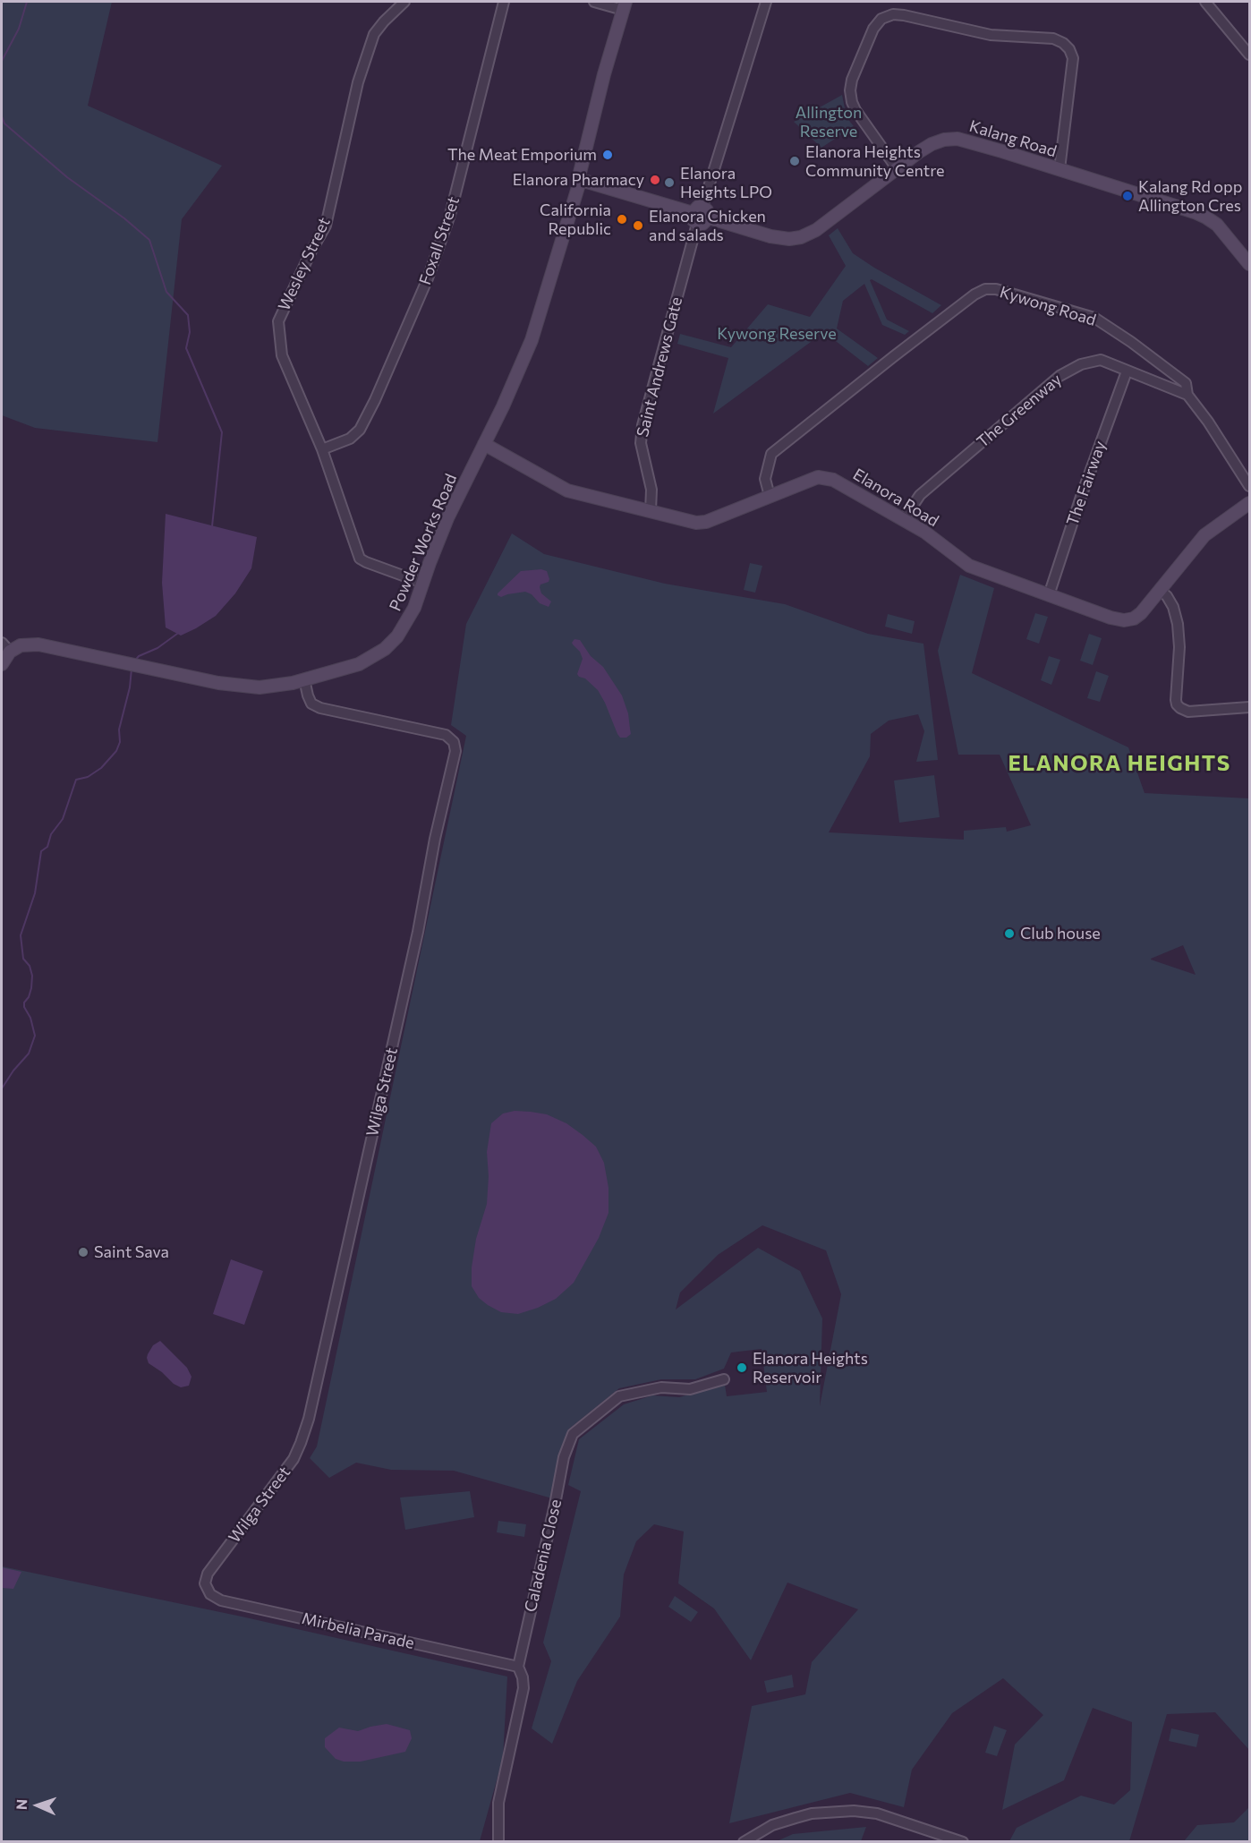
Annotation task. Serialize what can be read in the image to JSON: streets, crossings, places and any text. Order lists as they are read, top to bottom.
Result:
{
  "streets": {
    "street": [
      "Kalang Road",
      "Foxall Street",
      "Wesley Street",
      "Kywong Road",
      "Saint Andrews Gate",
      "The Greenway",
      "The Fairway",
      "Elanora Road",
      "Powder Works Road",
      "Wilga Street",
      "Caladenia Close",
      "Mirbelia Parade"
    ]
  },
  "crossings": [
    ["Kalang Road", "Saint Andrews Gate"],
    ["Kalang Road", "Powder Works Road"],
    ["Foxall Street", "Wesley Street"],
    ["Wesley Street", "Powder Works Road"],
    ["Kywong Road", "The Greenway"],
    ["Kywong Road", "Elanora Road"],
    ["Saint Andrews Gate", "Elanora Road"],
    ["The Greenway", "The Fairway"],
    ["The Greenway", "Elanora Road"],
    ["The Fairway", "Elanora Road"],
    ["Elanora Road", "Powder Works Road"],
    ["Powder Works Road", "Wilga Street"],
    ["Wilga Street", "Mirbelia Parade"],
    ["Caladenia Close", "Mirbelia Parade"]
  ],
  "districts": ["ELANORA HEIGHTS"],
  "parks": ["Allington Reserve", "Kywong Reserve"],
  "places": [
    "The Meat Emporium",
    "Elanora Heights Community Centre",
    "Elanora Pharmacy",
    "Elanora Heights LPO",
    "Kalang Rd opp Allington Cres",
    "California Republic",
    "Elanora Chicken and salads",
    "Club house",
    "Saint Sava",
    "Elanora Heights Reservoir"
  ],
  "north": "left"
}
